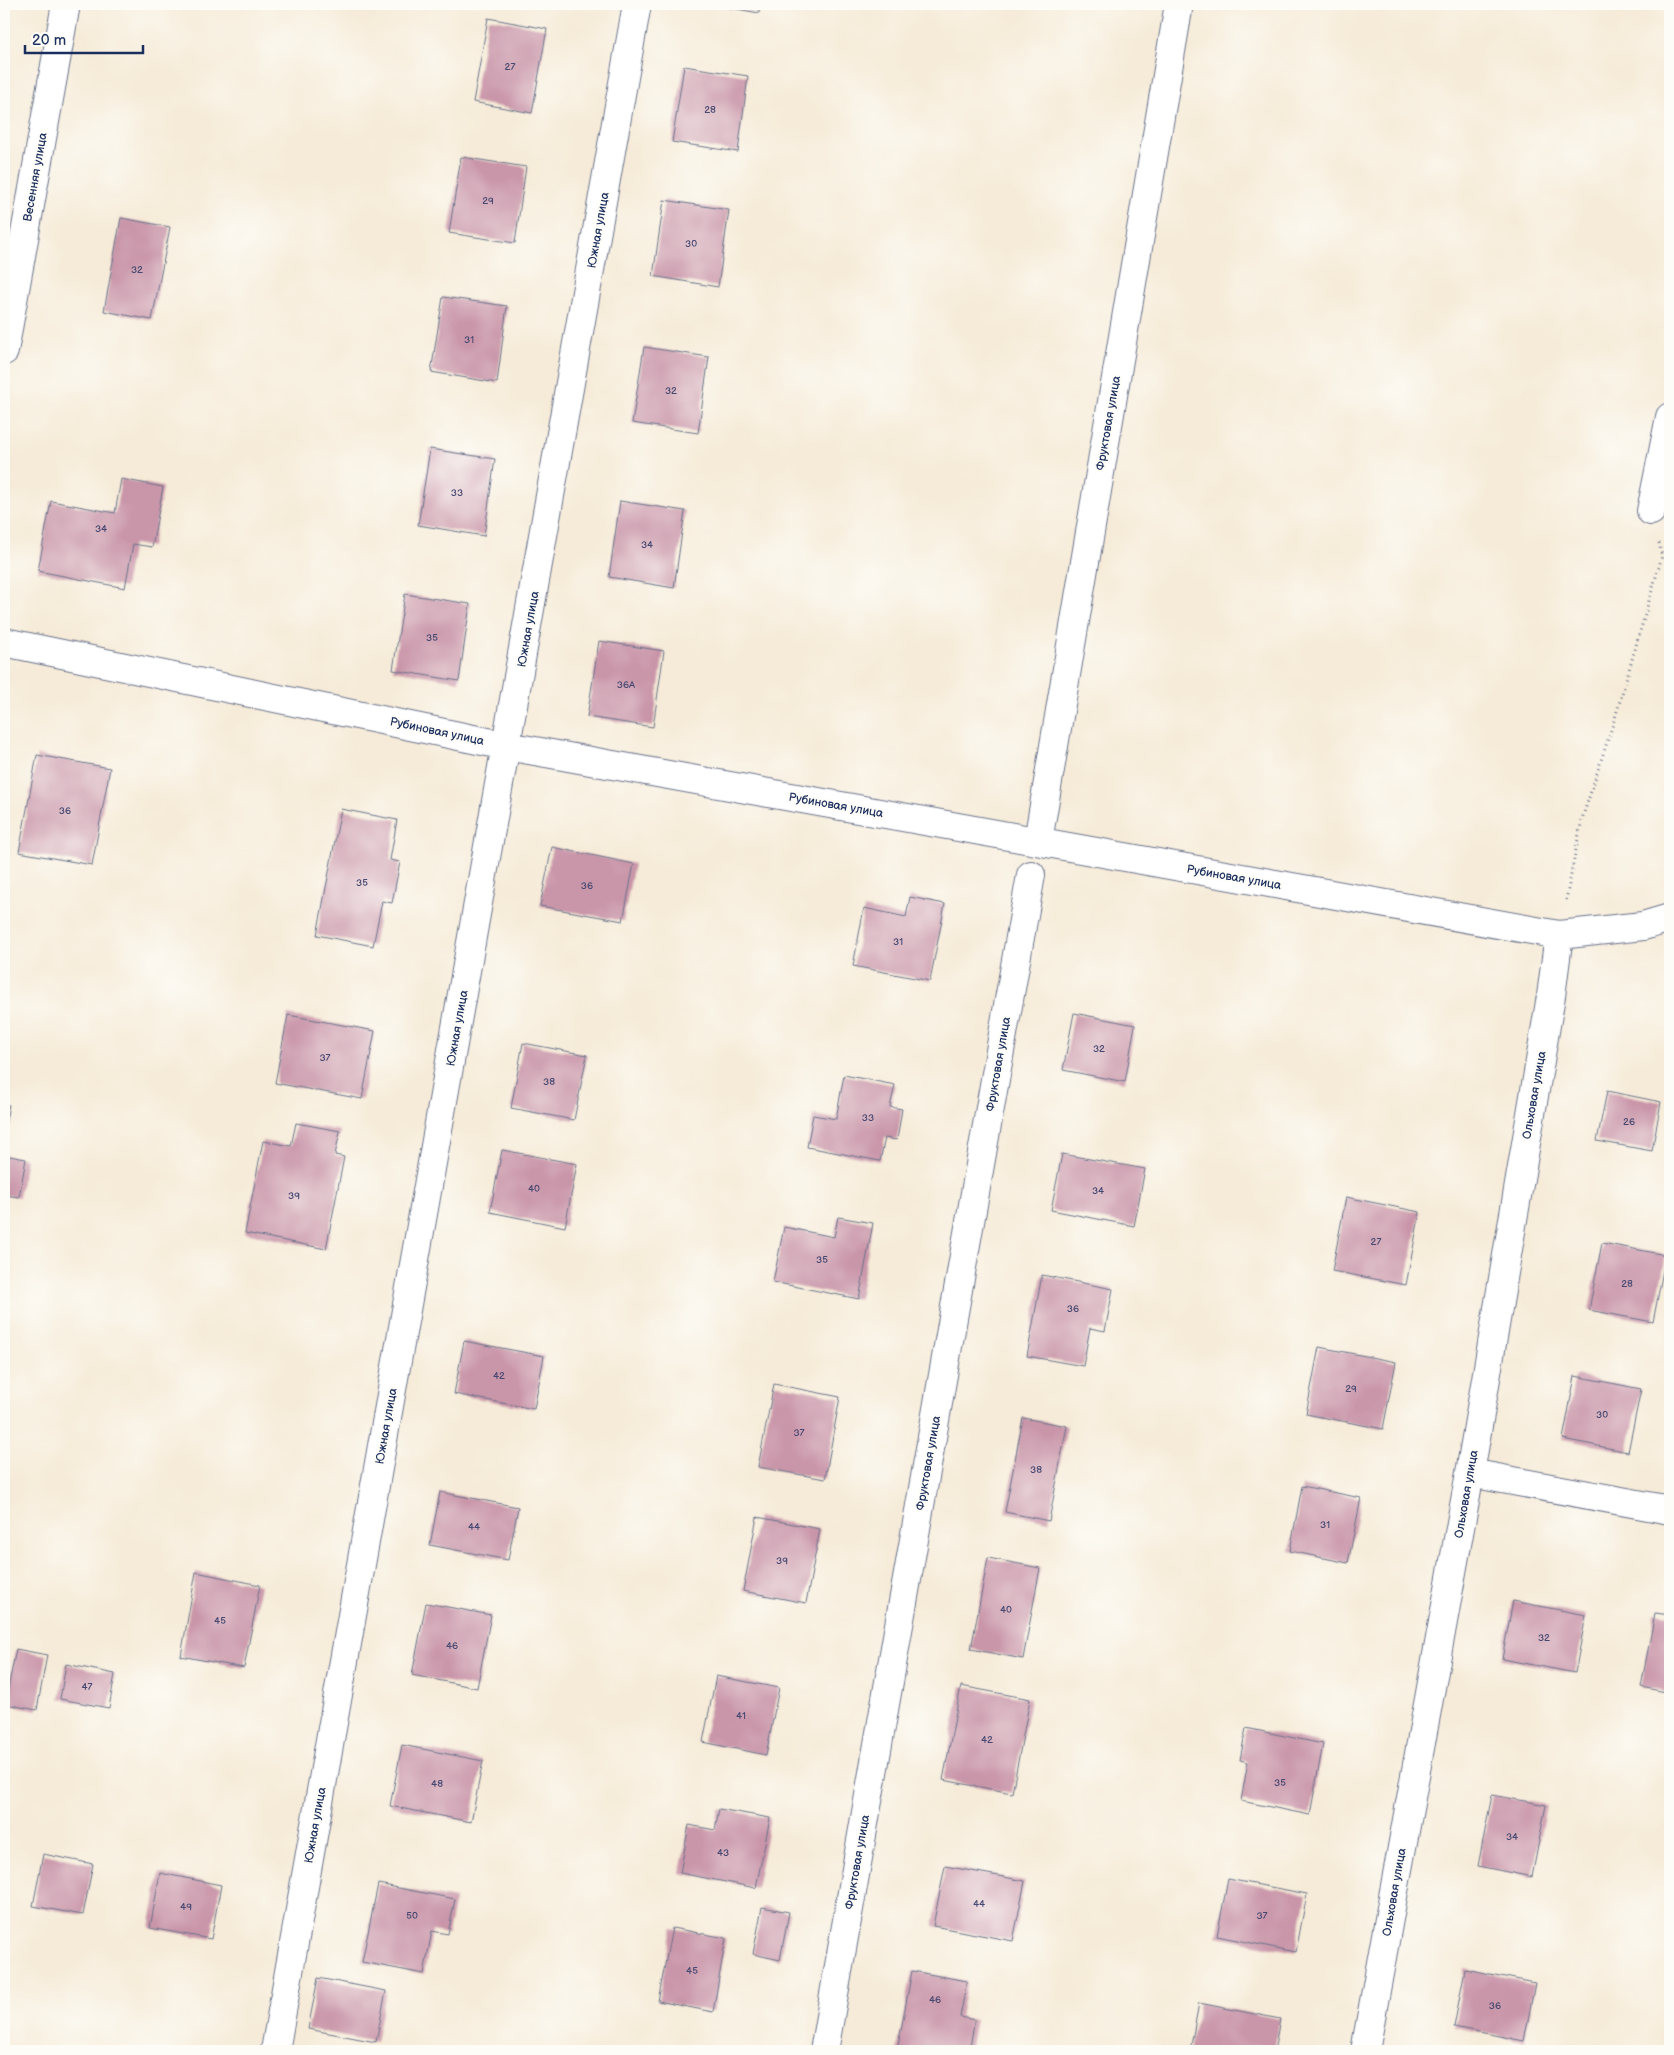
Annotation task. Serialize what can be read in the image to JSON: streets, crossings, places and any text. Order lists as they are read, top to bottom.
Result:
{
  "streets": {
    "street": [
      "Весенняя улица",
      "Южная улица",
      "Фруктовая улица",
      "Рубиновая улица",
      "Ольховая улица"
    ]
  },
  "crossings": [
    ["Южная улица", "Рубиновая улица"],
    ["Фруктовая улица", "Рубиновая улица"],
    ["Рубиновая улица", "Ольховая улица"]
  ],
  "house_numbers": [
    "27",
    "28",
    "29",
    "30",
    "32",
    "31",
    "32",
    "33",
    "34",
    "34",
    "35",
    "36А",
    "36",
    "35",
    "36",
    "31",
    "32",
    "37",
    "38",
    "33",
    "26",
    "40",
    "34",
    "39",
    "27",
    "35",
    "28",
    "36",
    "42",
    "29",
    "30",
    "37",
    "38",
    "31",
    "44",
    "39",
    "40",
    "45",
    "32",
    "46",
    "47",
    "41",
    "42",
    "35",
    "48",
    "34",
    "43",
    "44",
    "49",
    "50",
    "37",
    "45",
    "46",
    "36"
  ],
  "scale_bar": "20 m"
}
